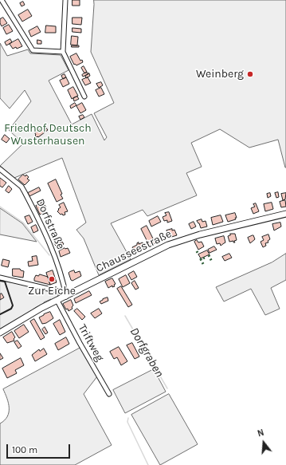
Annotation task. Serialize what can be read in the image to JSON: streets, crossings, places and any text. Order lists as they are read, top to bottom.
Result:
{
  "streets": {
    "main road": ["Chausseestraße"],
    "street": ["Dorfstraße", "Triftweg"]
  },
  "crossings": [
    ["Dorfstraße", "Chausseestraße"],
    ["Chausseestraße", "Triftweg"]
  ],
  "water": ["Dorfgraben"],
  "parks": ["Friedhof Deutsch Wusterhausen"],
  "places": ["Weinberg", "Zur Eiche"],
  "scale_bar": "100 m",
  "north": "top"
}
